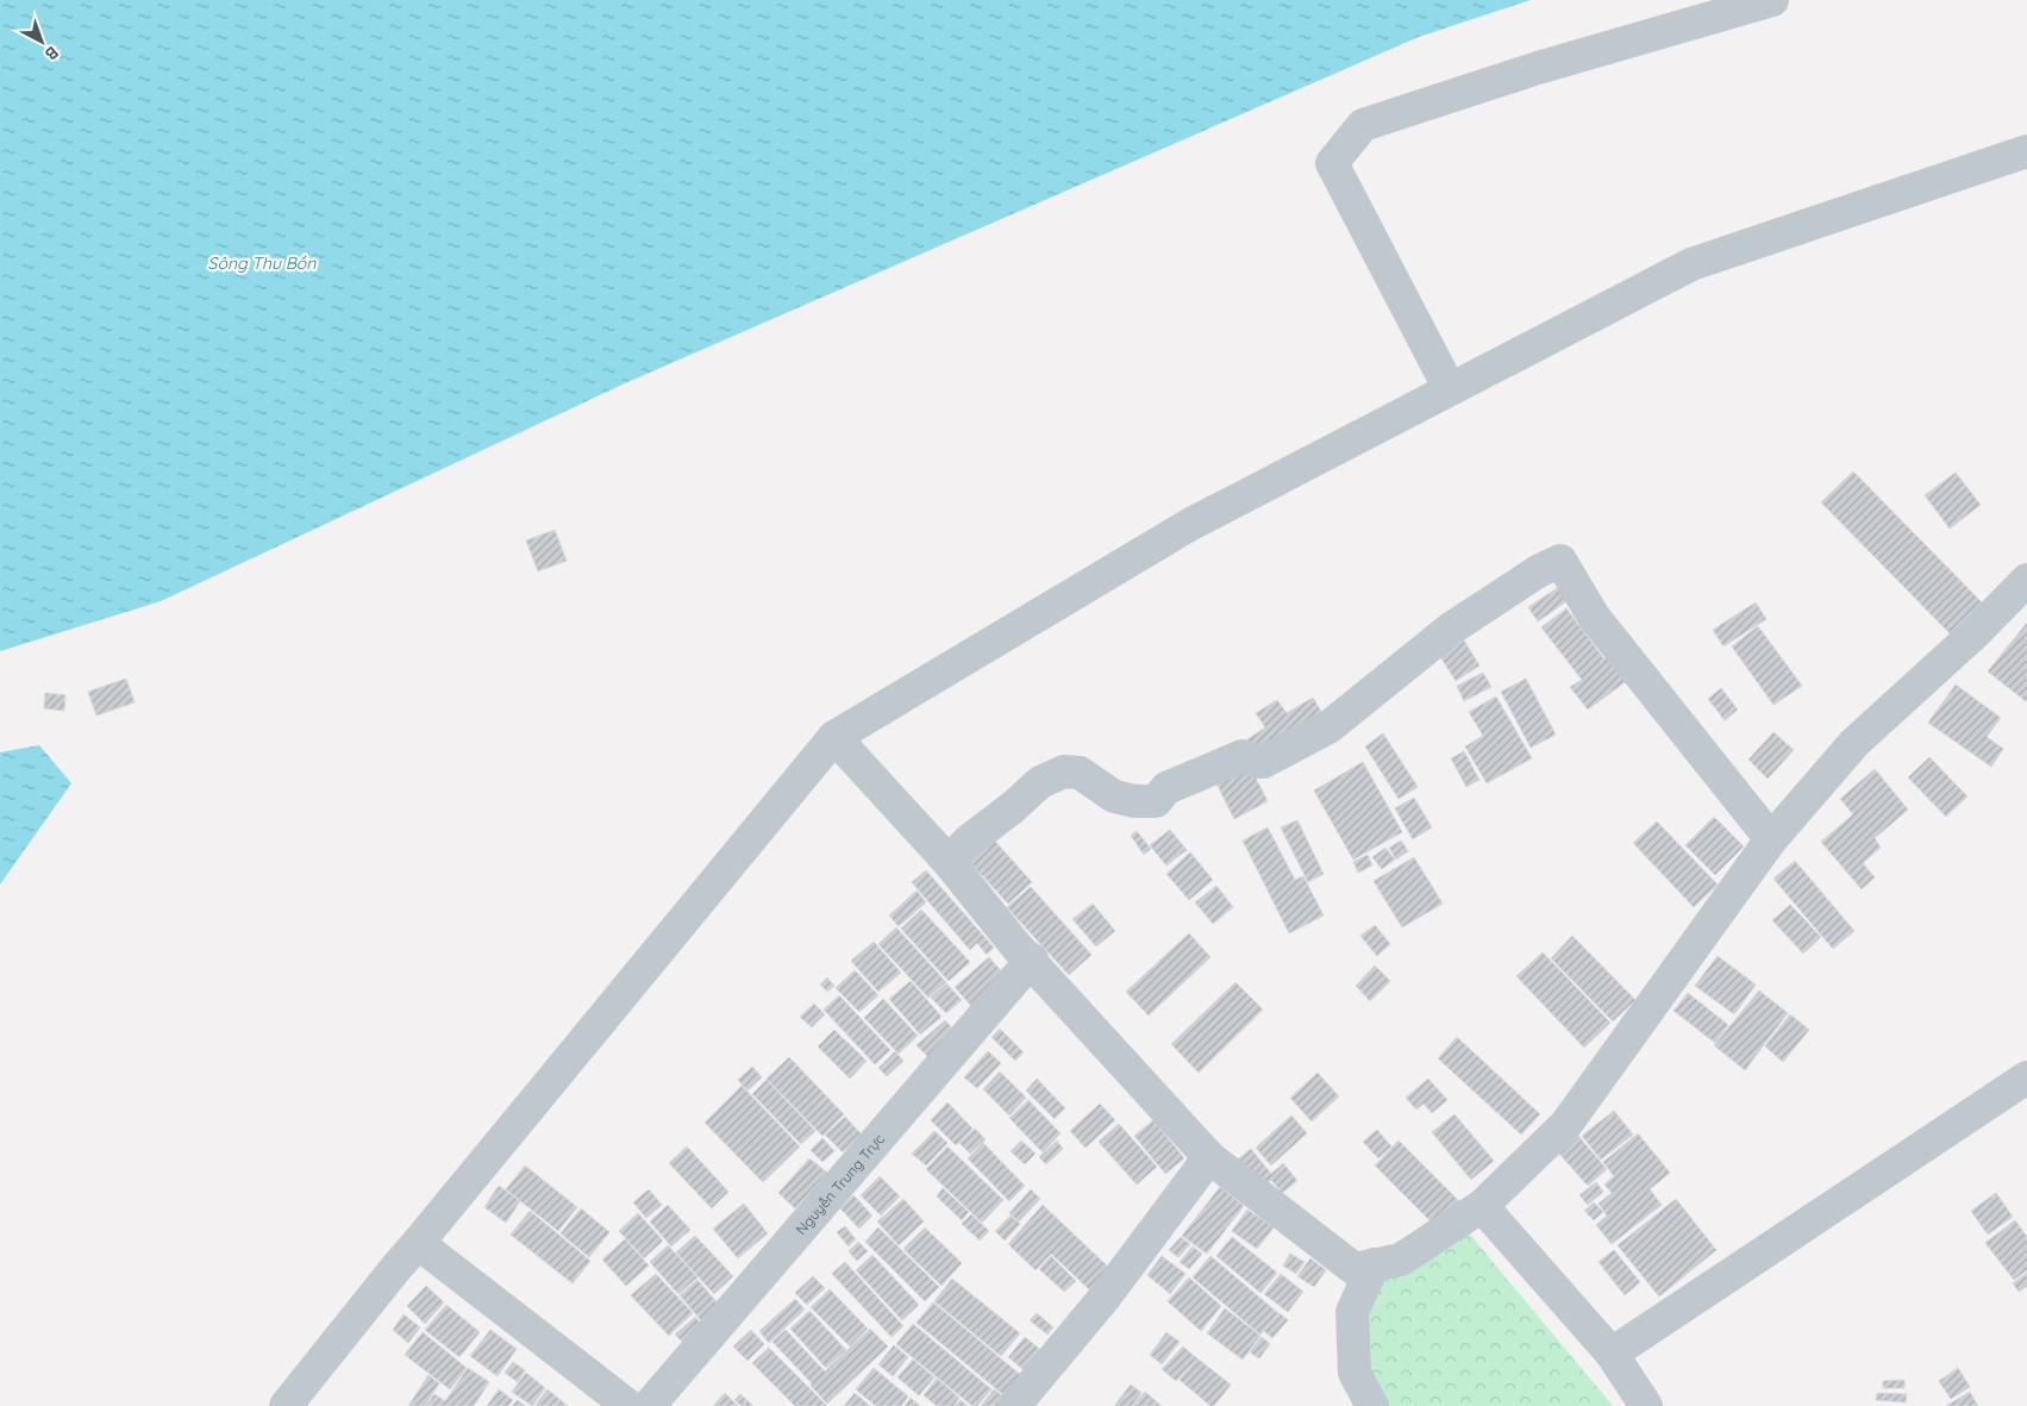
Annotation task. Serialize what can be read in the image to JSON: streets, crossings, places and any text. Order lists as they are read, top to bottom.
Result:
{
  "streets": {
    "street": ["Nguyễn Trung Trực"]
  },
  "water": ["Sông Thu Bồn"],
  "north": "bottom right"
}
